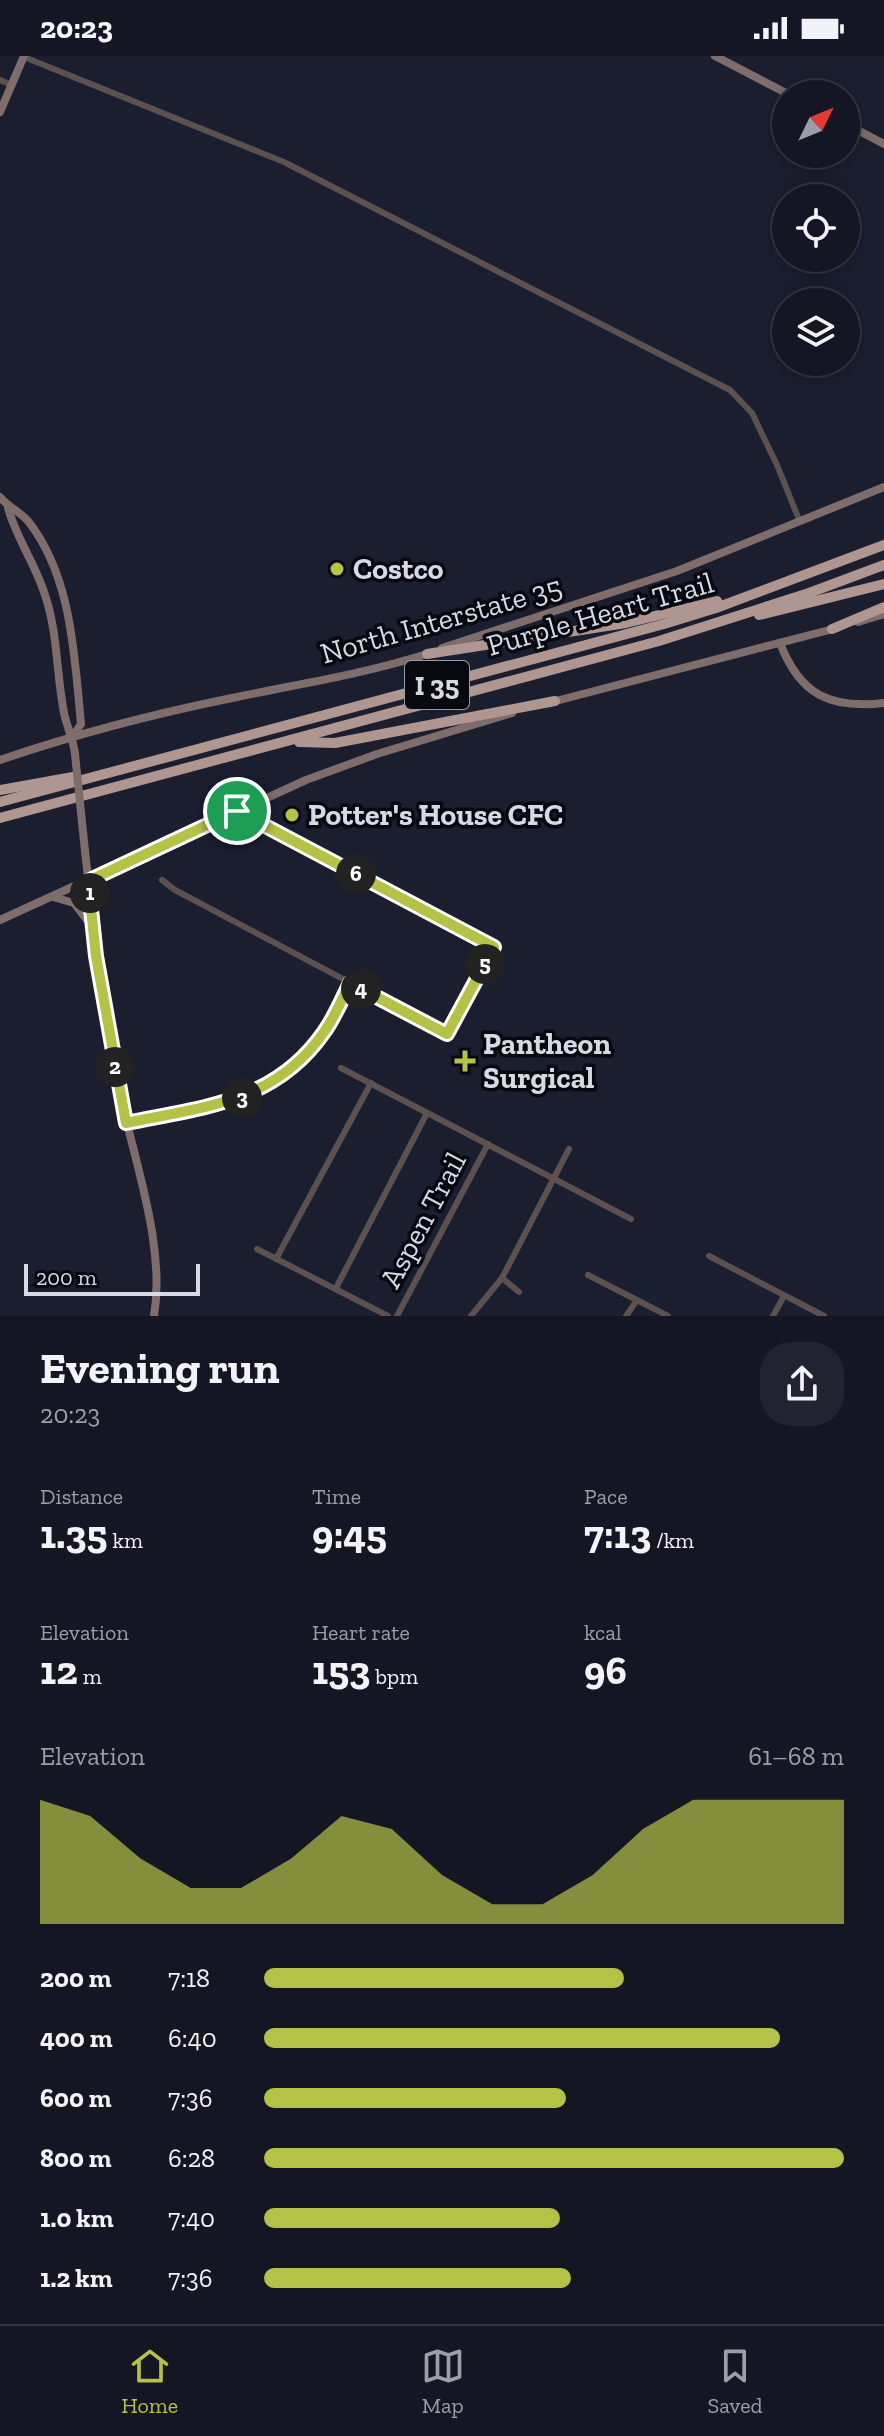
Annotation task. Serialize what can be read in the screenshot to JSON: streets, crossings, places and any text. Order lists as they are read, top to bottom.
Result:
{
  "streets": {
    "highway": ["Purple Heart Trail", "I 35"],
    "main road": ["North Interstate 35"],
    "street": ["Aspen Trail"]
  },
  "places": {
    "other": ["Costco", "Potter's House CFC"],
    "health": ["Pantheon Surgical"]
  },
  "scale_bar": "200 m",
  "north": "top right",
  "page": {
    "status": "20:23",
    "pins": [
      "6",
      "1",
      "5",
      "4",
      "2",
      "3"
    ],
    "scale": "200 m",
    "heading": ["Evening run", "20:23"],
    "stats": [
      ["Distance", "1.35 km"],
      ["Time", "9:45"],
      ["Pace", "7:13 /km"],
      ["Elevation", "12 m"],
      ["Heart rate", "153 bpm"],
      ["kcal", "96"]
    ],
    "chart": ["Elevation", "61–68 m"],
    "list": [
      {
        "name": "200 m",
        "note": "7:18"
      },
      {
        "name": "400 m",
        "note": "6:40"
      },
      {
        "name": "600 m",
        "note": "7:36"
      },
      {
        "name": "800 m",
        "note": "6:28"
      },
      {
        "name": "1.0 km",
        "note": "7:40"
      },
      {
        "name": "1.2 km",
        "note": "7:36"
      }
    ],
    "tabs": ["Home", "Map", "Saved"]
  }
}
